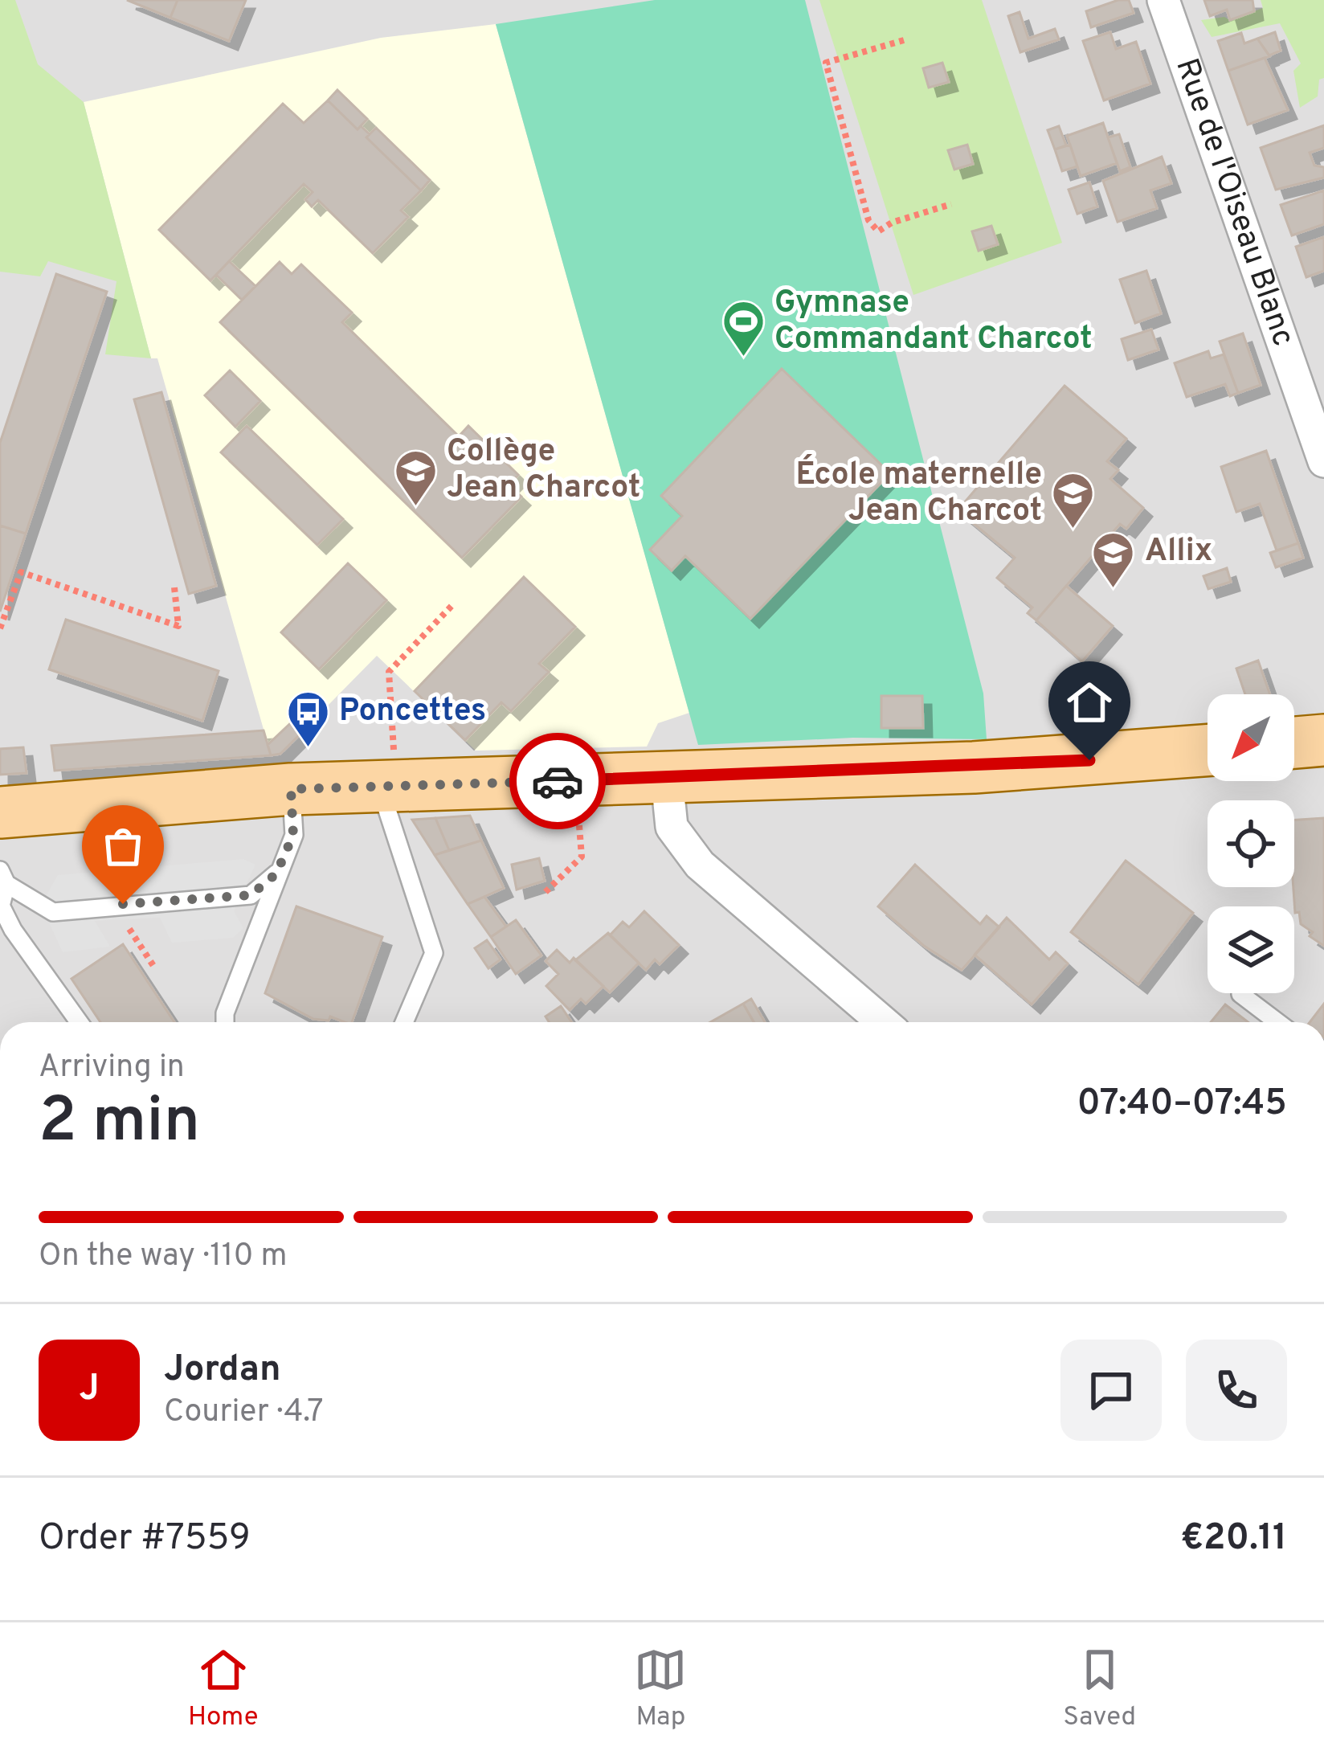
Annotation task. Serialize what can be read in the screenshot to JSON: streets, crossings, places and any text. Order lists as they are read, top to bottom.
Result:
{
  "streets": {
    "street": ["Rue de l'Oiseau Blanc"]
  },
  "places": {
    "sports": ["Gymnase Commandant Charcot"],
    "school or university": ["Collège Jean Charcot", "École maternelle Jean Charcot", "Allix"],
    "bus stop": ["Poncettes"]
  },
  "north": "bottom left",
  "page": {
    "heading": ["2 min", "Arriving in", "07:40–07:45"],
    "panel": [
      "Jordan",
      "Courier · 4.7",
      "Order #7559",
      "€20.11"
    ],
    "bar": "On the way · 110 m",
    "round": "J",
    "tabs": ["Home", "Map", "Saved"]
  }
}
